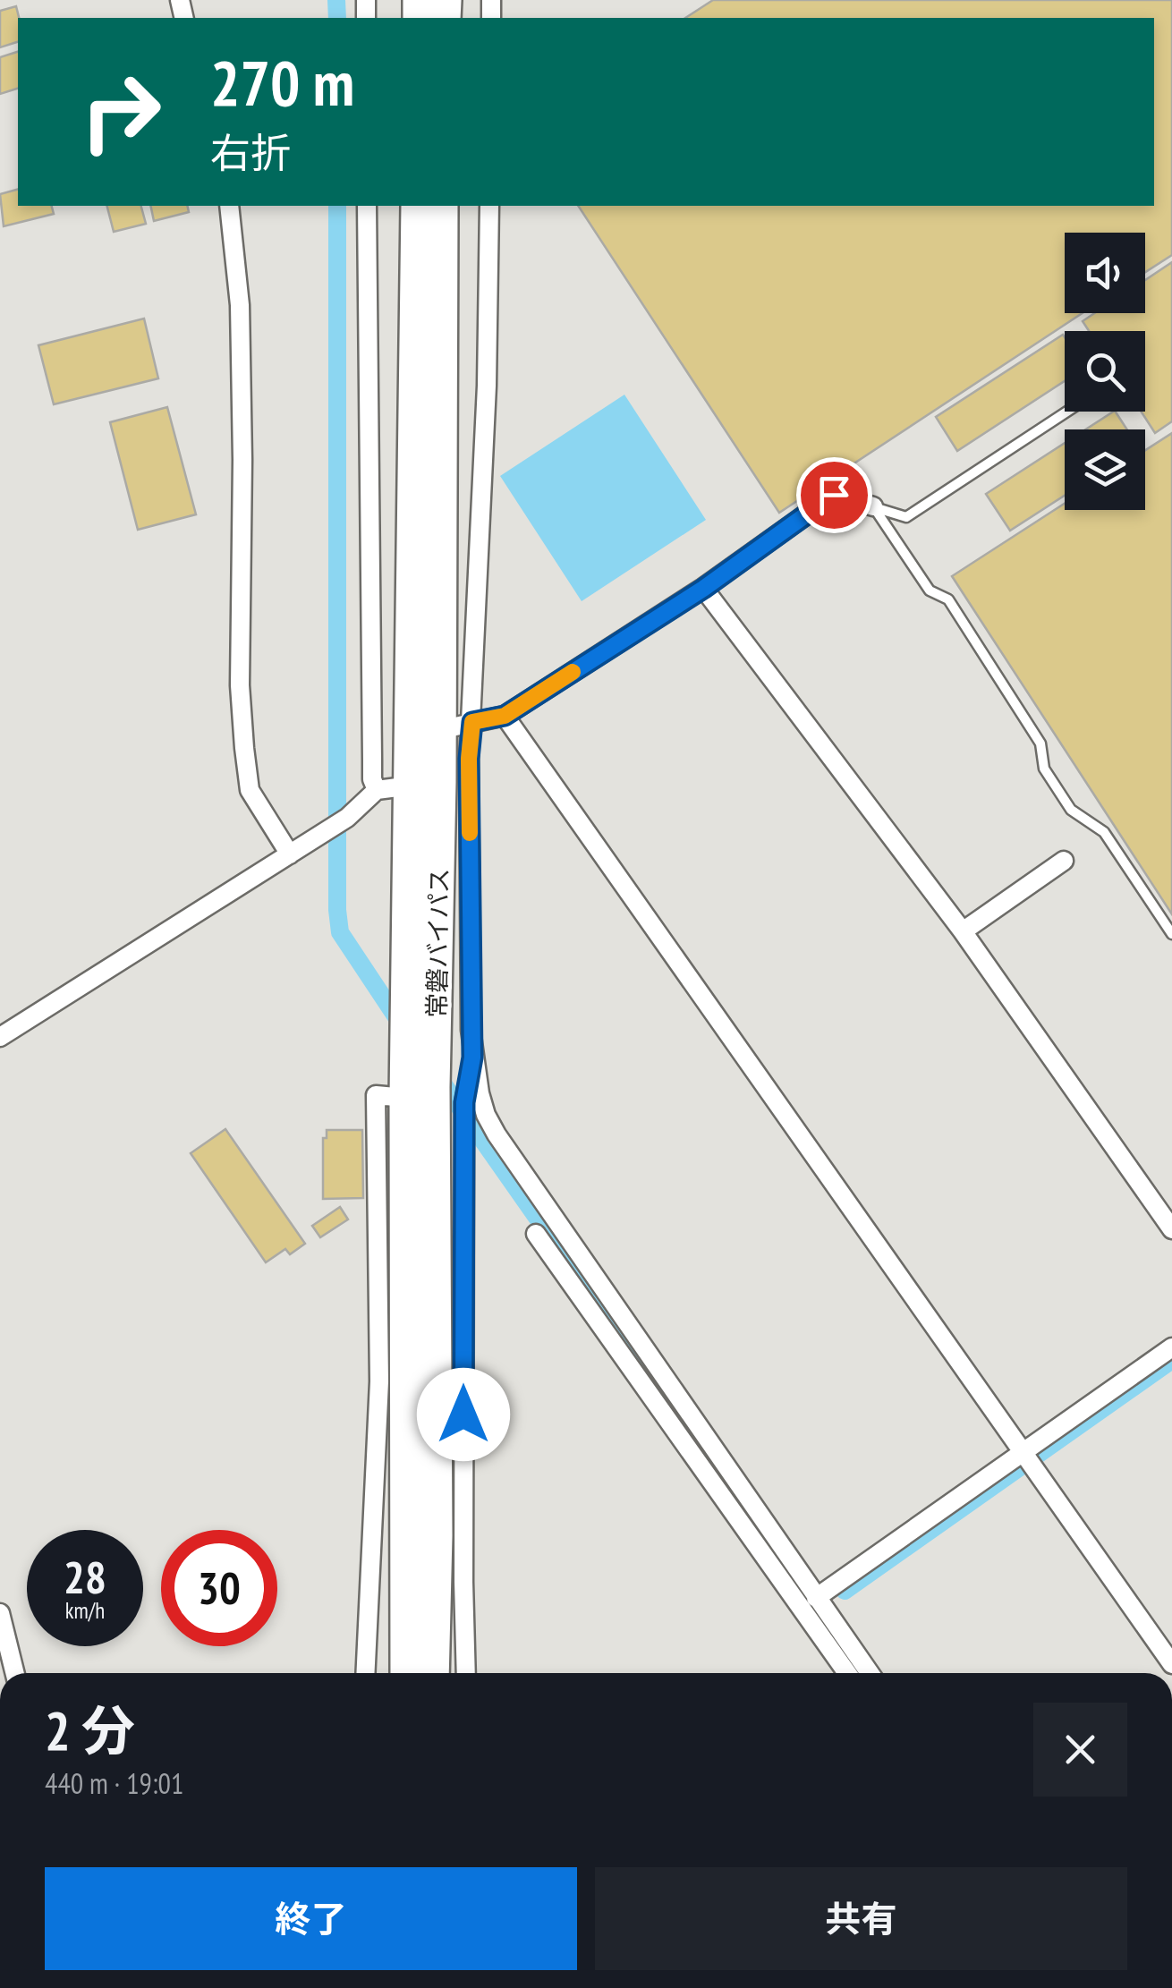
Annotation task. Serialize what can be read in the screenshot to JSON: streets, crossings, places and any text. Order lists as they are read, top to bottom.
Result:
{
  "streets": {
    "highway": ["常磐バイパス"]
  },
  "page": {
    "turn": ["270 m", "右折"],
    "speed": "28 km/h",
    "limit": "30",
    "heading": ["2 分", "440 m · 19:01"],
    "buttons": ["終了", "共有"]
  }
}
